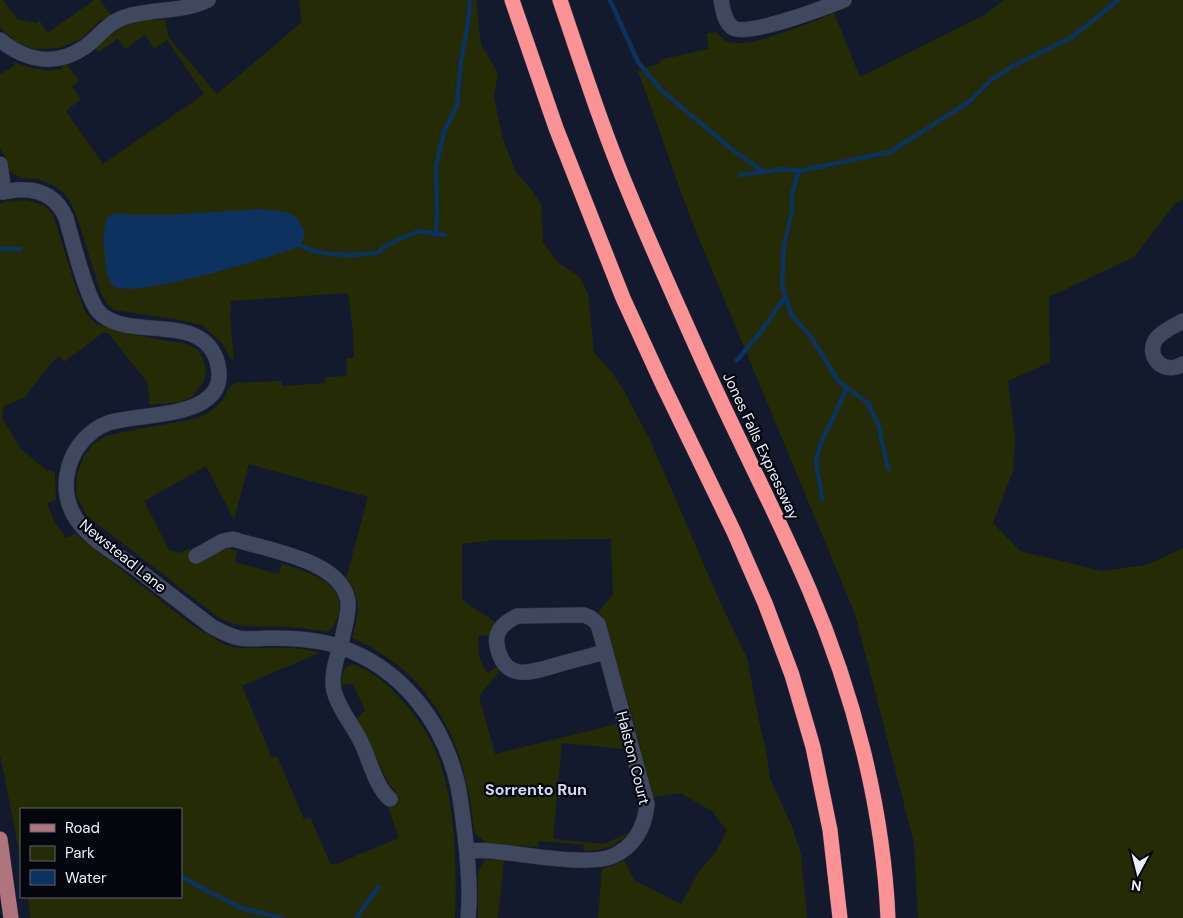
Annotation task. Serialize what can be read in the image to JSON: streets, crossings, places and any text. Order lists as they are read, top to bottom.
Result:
{
  "streets": {
    "highway": ["Jones Falls Expressway"],
    "street": ["Newstead Lane", "Halston Court"]
  },
  "crossings": [
    ["Newstead Lane", "Halston Court"]
  ],
  "districts": ["Sorrento Run"],
  "legend": ["Road", "Park", "Water"],
  "north": "bottom"
}
